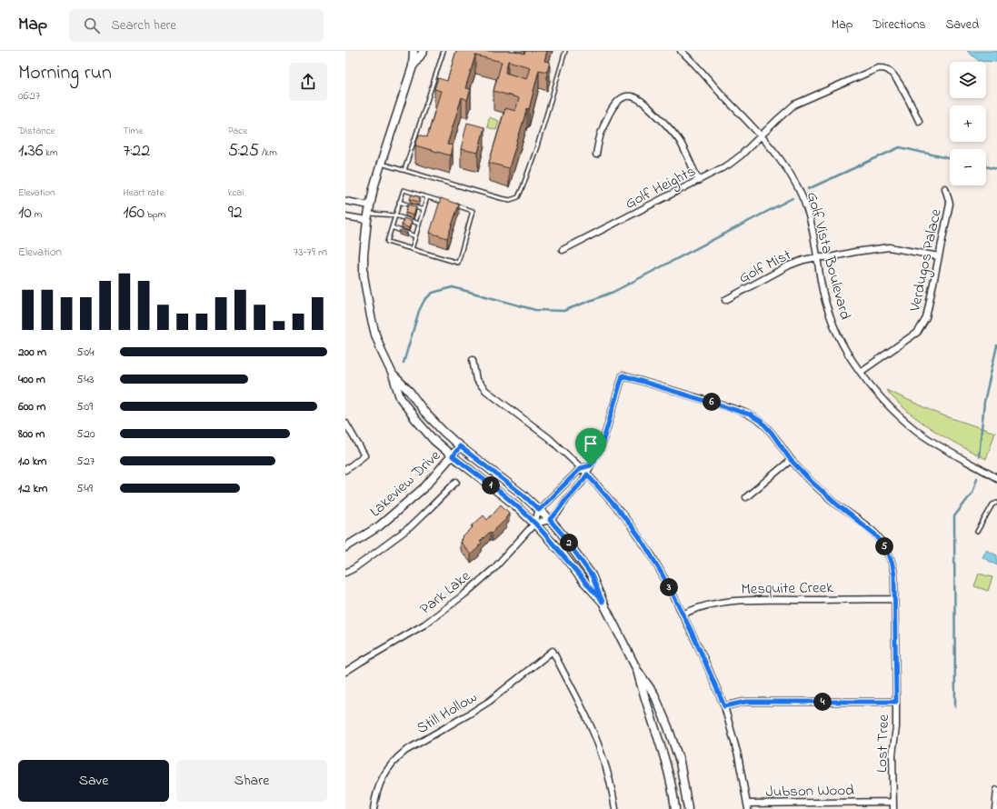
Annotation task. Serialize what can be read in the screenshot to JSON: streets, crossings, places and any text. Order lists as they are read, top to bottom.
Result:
{
  "streets": {
    "street": [
      "Golf Heights",
      "Golf Vista Boulevard",
      "Verdugos Palace",
      "Golf Mist",
      "Lakeview Drive",
      "Mesquite Creek",
      "Park Lake",
      "Still Hollow",
      "Lost Tree",
      "Jubson Wood"
    ]
  },
  "crossings": [
    ["Golf Heights", "Golf Vista Boulevard"],
    ["Golf Vista Boulevard", "Verdugos Palace"],
    ["Golf Vista Boulevard", "Golf Mist"],
    ["Verdugos Palace", "Golf Mist"],
    ["Mesquite Creek", "Lost Tree"],
    ["Lost Tree", "Jubson Wood"]
  ],
  "page": {
    "header": "Map",
    "search": "Search here",
    "nav": ["Map", "Directions", "Saved"],
    "heading": ["Morning run", "06:27"],
    "map_buttons": ["+", "−"],
    "stats": [
      ["Distance", "1.36 km"],
      ["Time", "7:22"],
      ["Pace", "5:25 /km"],
      ["Elevation", "10 m"],
      ["Heart rate", "160 bpm"],
      ["kcal", "92"]
    ],
    "chart": ["Elevation", "73–79 m"],
    "list": [
      {
        "name": "200 m",
        "note": "5:04"
      },
      {
        "name": "400 m",
        "note": "5:43"
      },
      {
        "name": "600 m",
        "note": "5:09"
      },
      {
        "name": "800 m",
        "note": "5:20"
      },
      {
        "name": "1.0 km",
        "note": "5:27"
      },
      {
        "name": "1.2 km",
        "note": "5:49"
      }
    ],
    "pins": [
      "6",
      "1",
      "2",
      "5",
      "3",
      "4"
    ],
    "buttons": ["Save", "Share"]
  }
}
